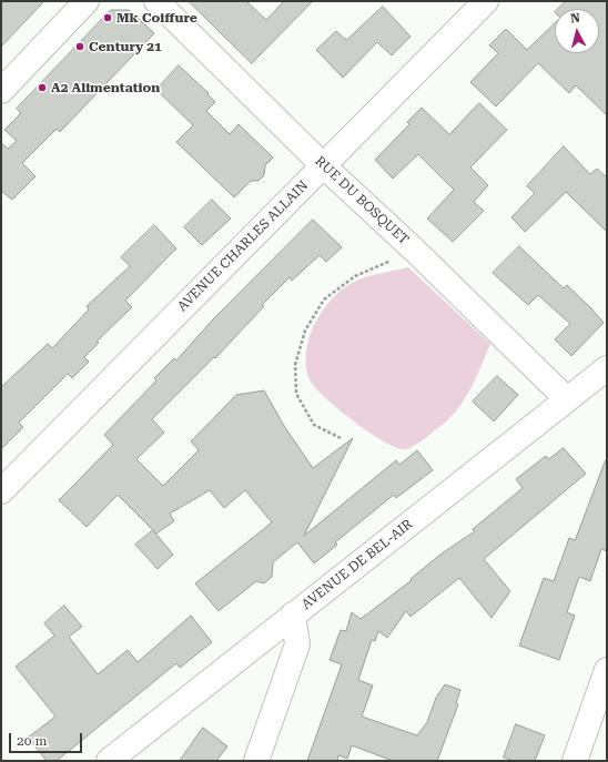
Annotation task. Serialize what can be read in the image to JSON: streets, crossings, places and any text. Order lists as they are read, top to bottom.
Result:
{
  "streets": {
    "street": ["RUE DU BOSQUET", "AVENUE CHARLES ALLAIN", "AVENUE DE BEL-AIR"]
  },
  "crossings": [
    ["RUE DU BOSQUET", "AVENUE CHARLES ALLAIN"],
    ["RUE DU BOSQUET", "AVENUE DE BEL-AIR"]
  ],
  "places": ["Mk Coiffure", "Century 21", "A2 Alimentation"],
  "scale_bar": "20 m",
  "north": "top"
}
